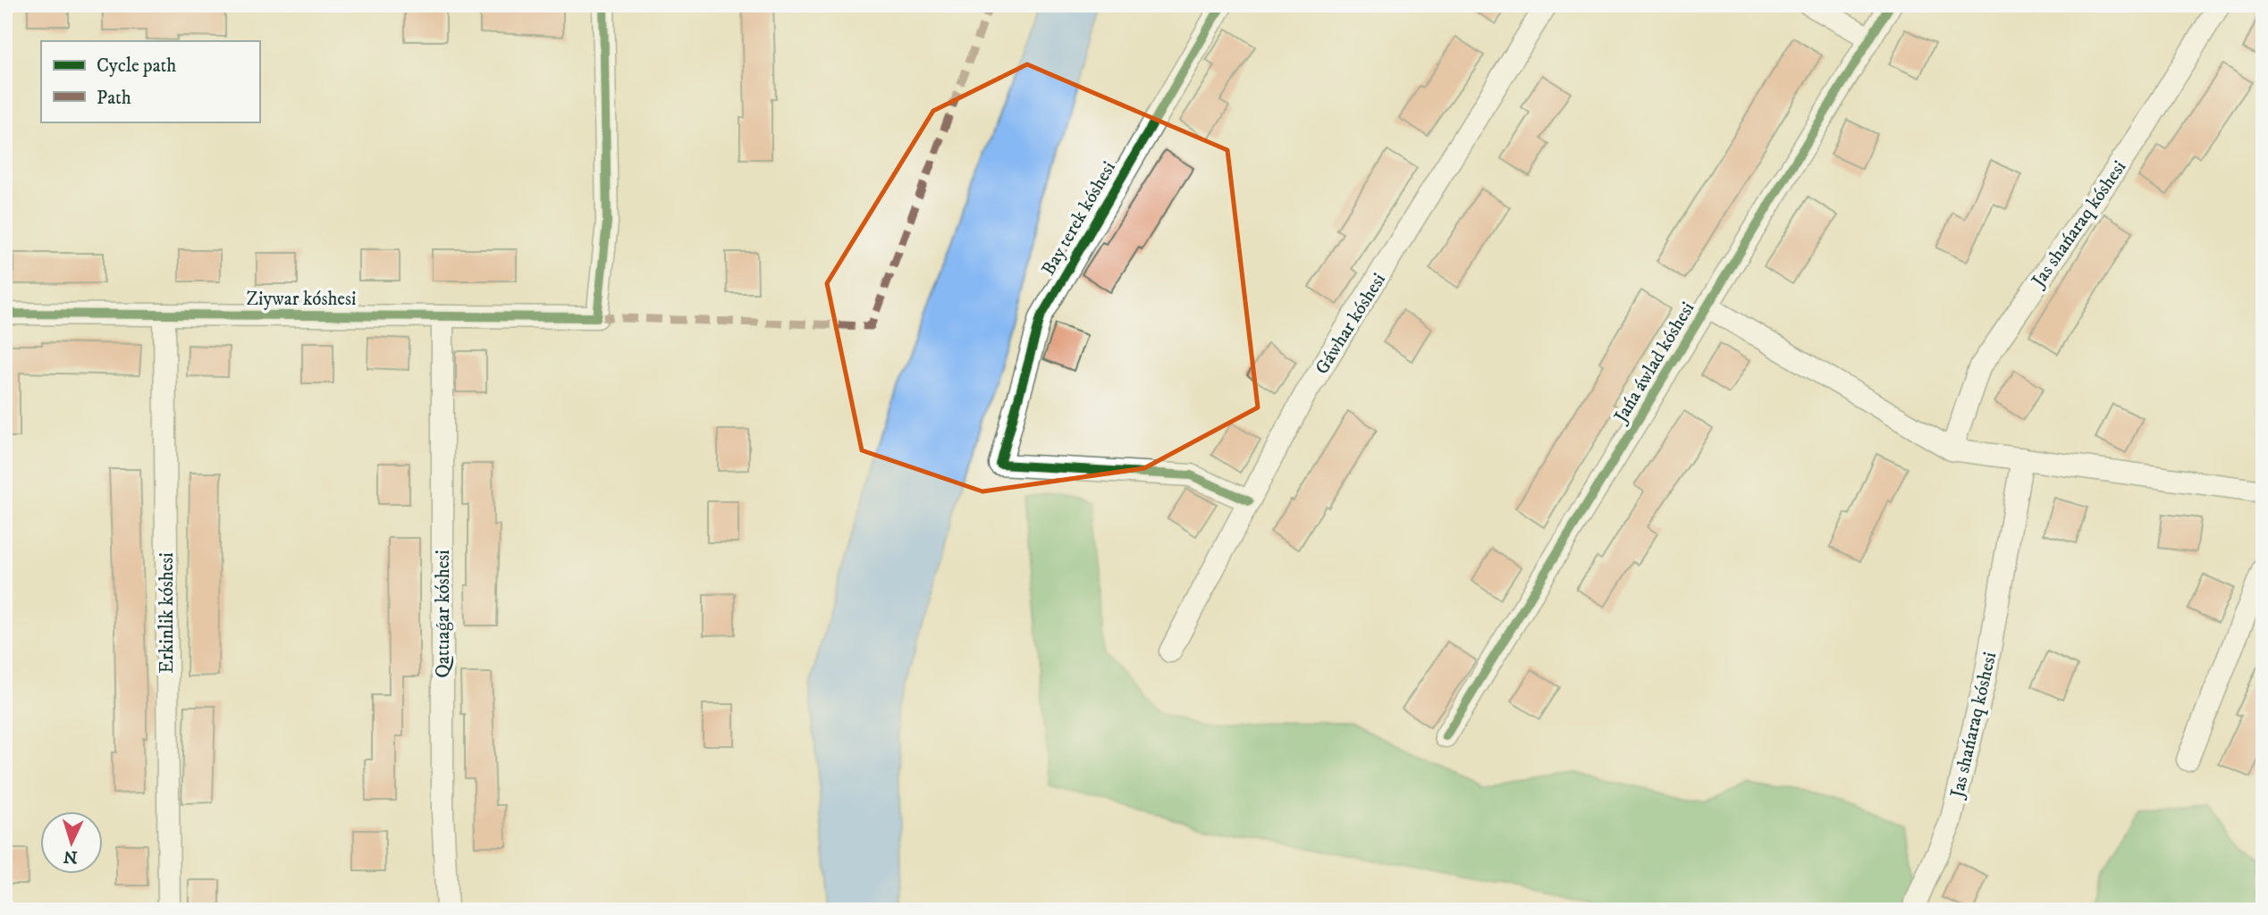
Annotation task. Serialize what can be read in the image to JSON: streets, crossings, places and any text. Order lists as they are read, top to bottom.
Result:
{
  "streets": {
    "street": [
      "Bay terek kóshesi",
      "Jas shańaraq kóshesi",
      "Ziywar kóshesi",
      "Gáwhar kóshesi",
      "Jańa áwlad kóshesi",
      "Erkinlik kóshesi",
      "Qattıaǵar kóshesi"
    ]
  },
  "crossings": [
    ["Bay terek kóshesi", "Gáwhar kóshesi"],
    ["Ziywar kóshesi", "Erkinlik kóshesi"],
    ["Ziywar kóshesi", "Qattıaǵar kóshesi"]
  ],
  "legend": ["Cycle path", "Path"],
  "north": "bottom"
}
